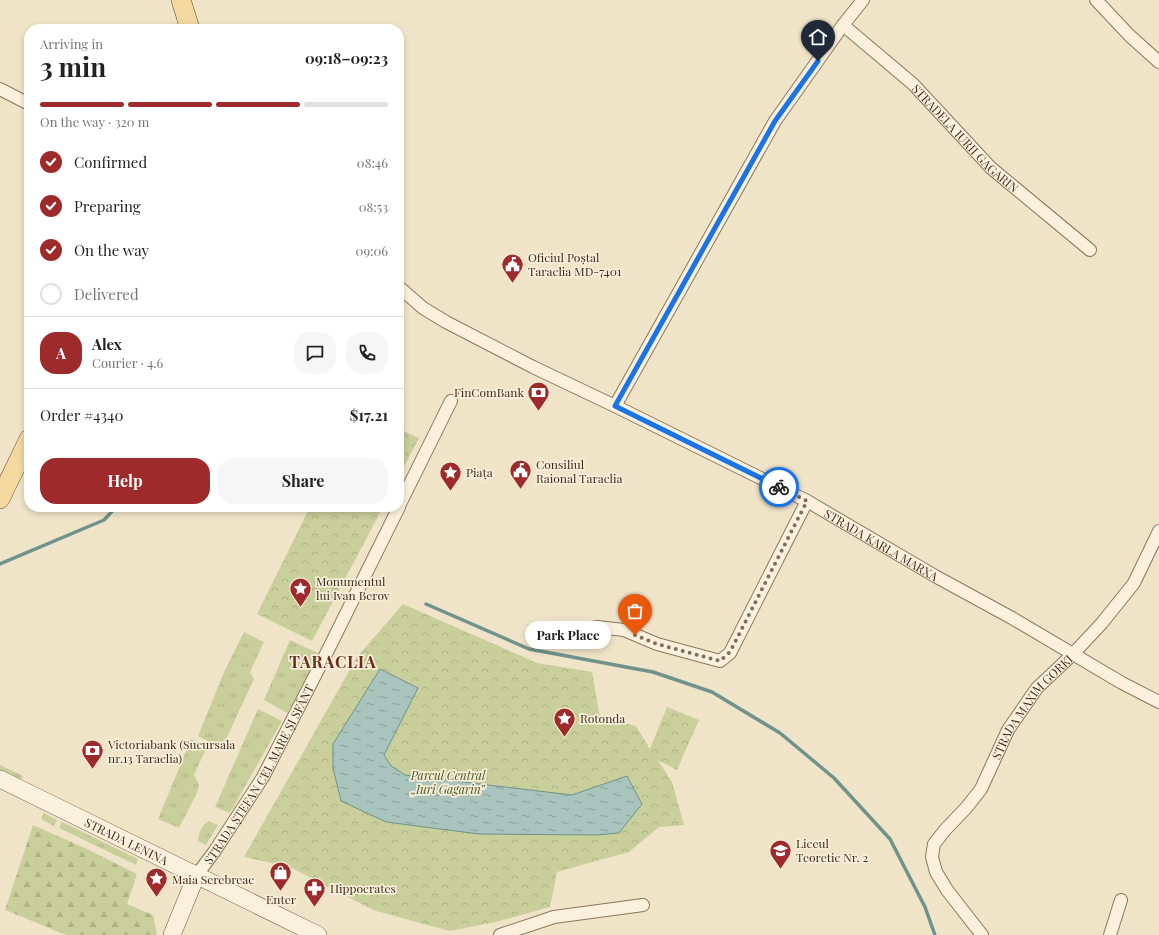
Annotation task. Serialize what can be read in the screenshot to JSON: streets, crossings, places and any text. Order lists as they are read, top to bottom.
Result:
{
  "streets": {
    "main road": ["STRADA ȘTEFAN CEL MARE ȘI SFÂNT", "STRADA LENINA"],
    "street": ["STRADELA IURII GAGARIN", "STRADA KARLA MARXA", "STRADA MAXIM GORKI"]
  },
  "crossings": [
    ["STRADA KARLA MARXA", "STRADA MAXIM GORKI"],
    ["STRADA ȘTEFAN CEL MARE ȘI SFÂNT", "STRADA LENINA"]
  ],
  "districts": ["TARACLIA"],
  "parks": ["Parcul Central „Iuri Gagarin”"],
  "places": {
    "public building": ["Oficiul Poștal Taraclia MD-7401", "Consiliul Raional Taraclia"],
    "bank": ["FinComBank", "Victoriabank (Sucursala nr.13 Taraclia)"],
    "place": [
      "Piața",
      "Monumentul lui Ivan Berov",
      "Rotonda",
      "Maia Serebreac"
    ],
    "other": ["Park Place"],
    "school or university": ["Liceul Teoretic Nr. 2"],
    "shop": ["Enter"],
    "pharmacy": ["Hippocrates"]
  },
  "page": {
    "heading": ["3 min", "Arriving in", "09:18–09:23"],
    "panel": [
      "Alex",
      "Courier · 4.6",
      "Order #4340",
      "$17.21"
    ],
    "bar": "On the way · 320 m",
    "list": [
      ["Confirmed", "08:46"],
      ["Preparing", "08:53"],
      ["On the way", "09:06"],
      "Delivered"
    ],
    "round": "A",
    "buttons": ["Help", "Share"],
    "bubble": "Park Place"
  }
}
